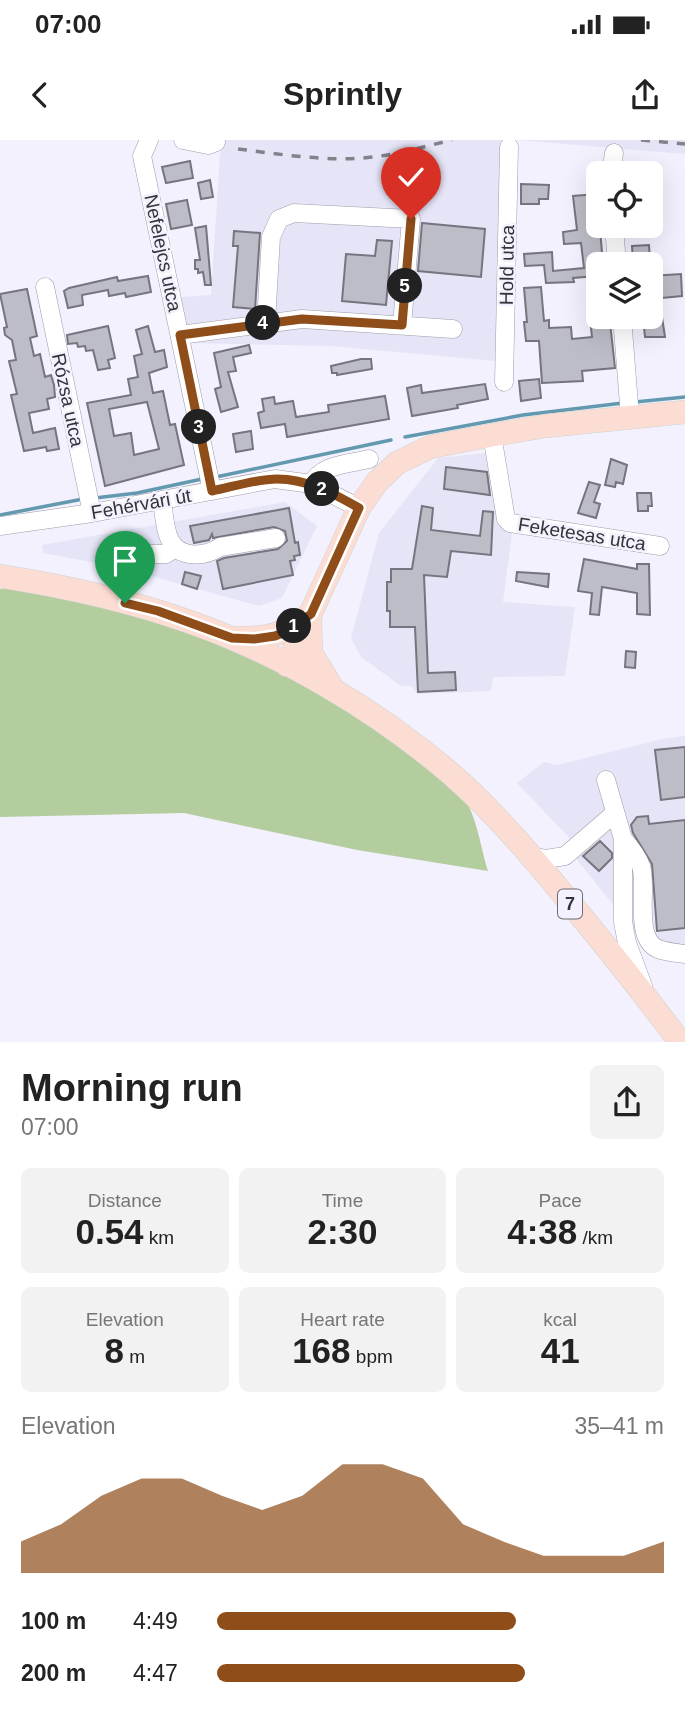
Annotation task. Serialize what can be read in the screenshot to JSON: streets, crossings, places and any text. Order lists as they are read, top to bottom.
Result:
{
  "streets": {
    "main road": ["7"],
    "street": [
      "Nefelejcs utca",
      "Hold utca",
      "Rózsa utca",
      "Fehérvári út",
      "Feketesas utca"
    ]
  },
  "crossings": [
    ["Nefelejcs utca", "Fehérvári út"],
    ["Rózsa utca", "Fehérvári út"]
  ],
  "page": {
    "status": "07:00",
    "header": "Sprintly",
    "pins": [
      "5",
      "4",
      "3",
      "2",
      "1"
    ],
    "heading": ["Morning run", "07:00"],
    "stats": [
      ["Distance", "0.54 km"],
      ["Time", "2:30"],
      ["Pace", "4:38 /km"],
      ["Elevation", "8 m"],
      ["Heart rate", "168 bpm"],
      ["kcal", "41"]
    ],
    "chart": ["Elevation", "35–41 m"],
    "list": [
      {
        "name": "100 m",
        "note": "4:49"
      },
      {
        "name": "200 m",
        "note": "4:47"
      }
    ]
  }
}
